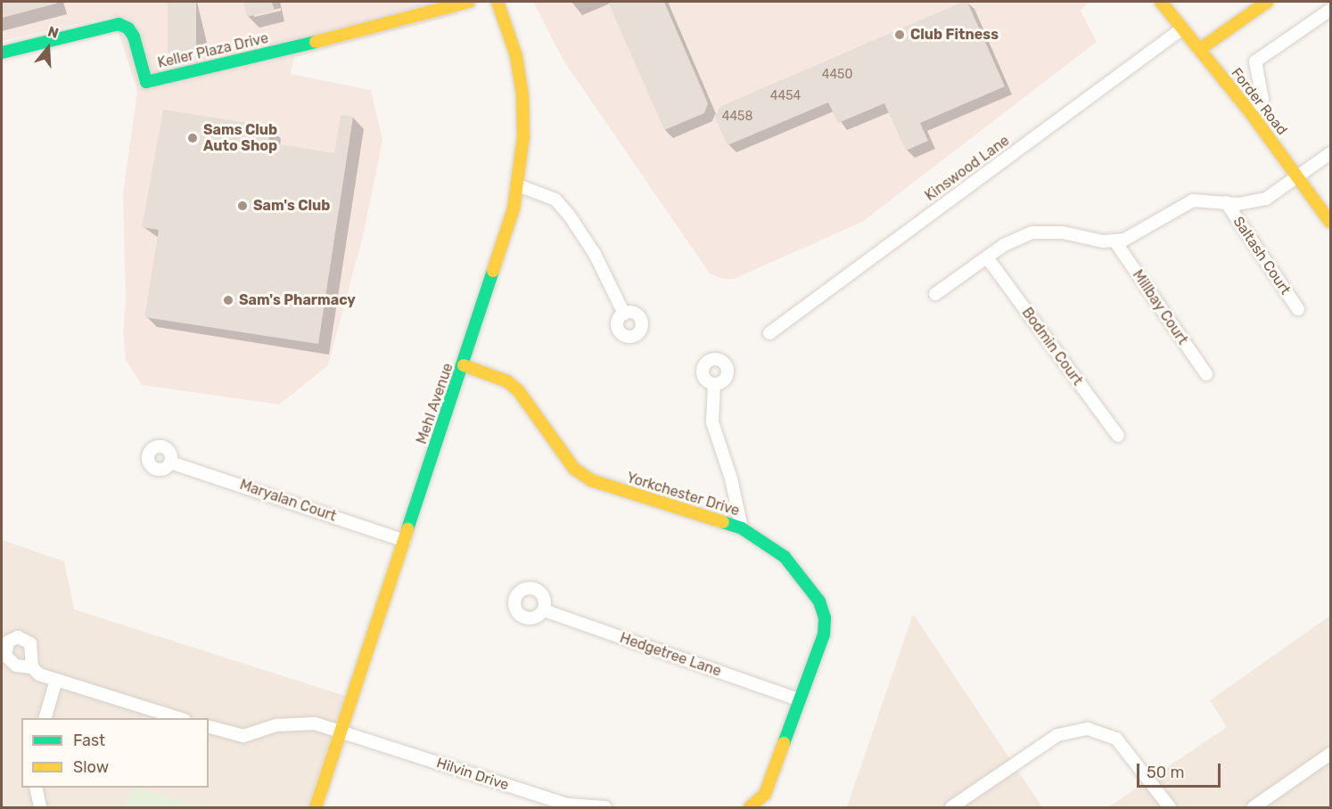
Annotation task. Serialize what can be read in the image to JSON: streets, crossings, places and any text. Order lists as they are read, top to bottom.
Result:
{
  "streets": {
    "street": [
      "Keller Plaza Drive",
      "Forder Road",
      "Kinswood Lane",
      "Saltash Court",
      "Millbay Court",
      "Bodmin Court",
      "Mehl Avenue",
      "Yorkchester Drive",
      "Maryalan Court",
      "Hedgetree Lane",
      "Hilvin Drive"
    ]
  },
  "crossings": [
    ["Forder Road", "Kinswood Lane"],
    ["Mehl Avenue", "Yorkchester Drive"],
    ["Mehl Avenue", "Maryalan Court"],
    ["Mehl Avenue", "Hilvin Drive"],
    ["Yorkchester Drive", "Hedgetree Lane"]
  ],
  "places": [
    "Club Fitness",
    "Sams Club Auto Shop",
    "Sam's Club",
    "Sam's Pharmacy"
  ],
  "house_numbers": ["4450", "4454", "4458"],
  "legend": ["Fast", "Slow"],
  "scale_bar": "50 m",
  "north": "top"
}
